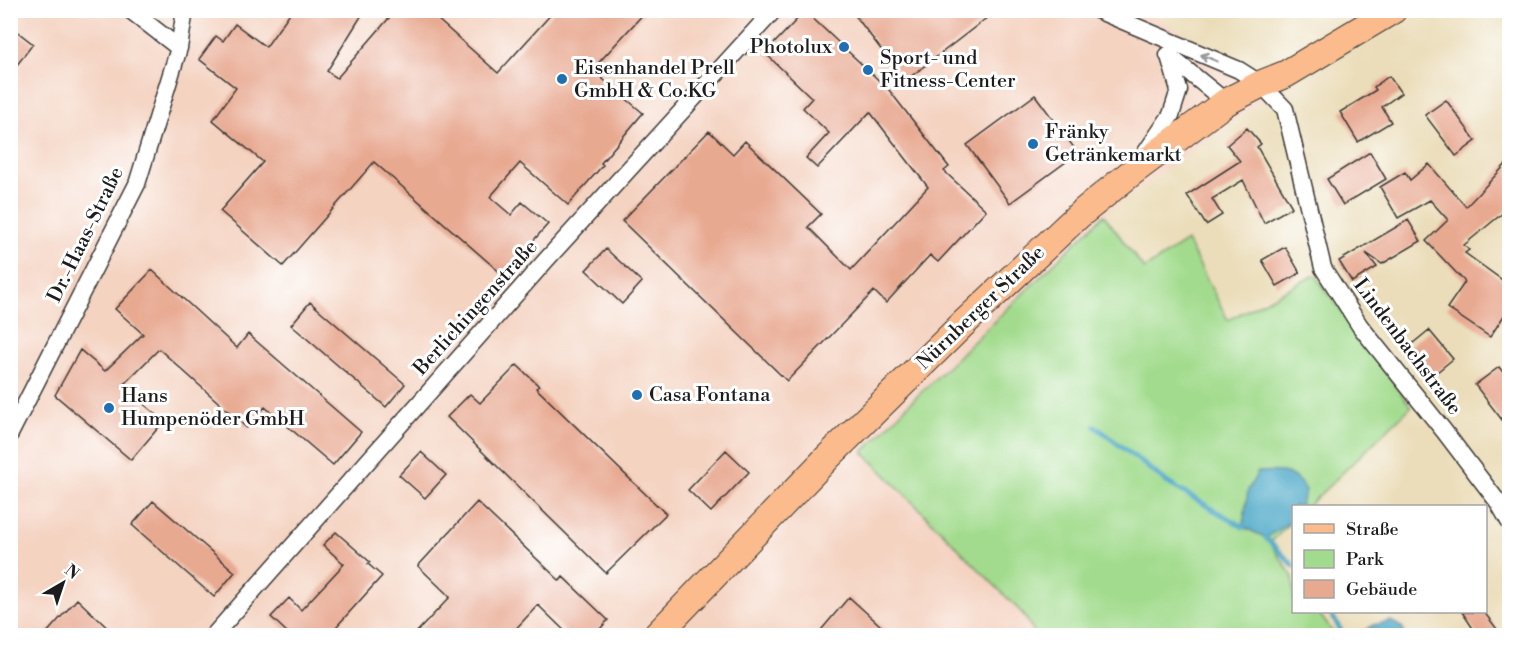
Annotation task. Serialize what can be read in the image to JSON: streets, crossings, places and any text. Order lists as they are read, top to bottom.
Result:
{
  "streets": {
    "main road": ["Nürnberger Straße"],
    "street": ["Dr.-Haas-Straße", "Berlichingenstraße", "Lindenbachstraße"]
  },
  "crossings": [
    ["Nürnberger Straße", "Lindenbachstraße"]
  ],
  "places": [
    "Photolux",
    "Sport- und Fitness-Center",
    "Eisenhandel Prell GmbH & Co.KG",
    "Fränky Getränkemarkt",
    "Casa Fontana",
    "Hans Humpenöder GmbH"
  ],
  "legend": ["Straße", "Park", "Gebäude"],
  "north": "top right"
}
